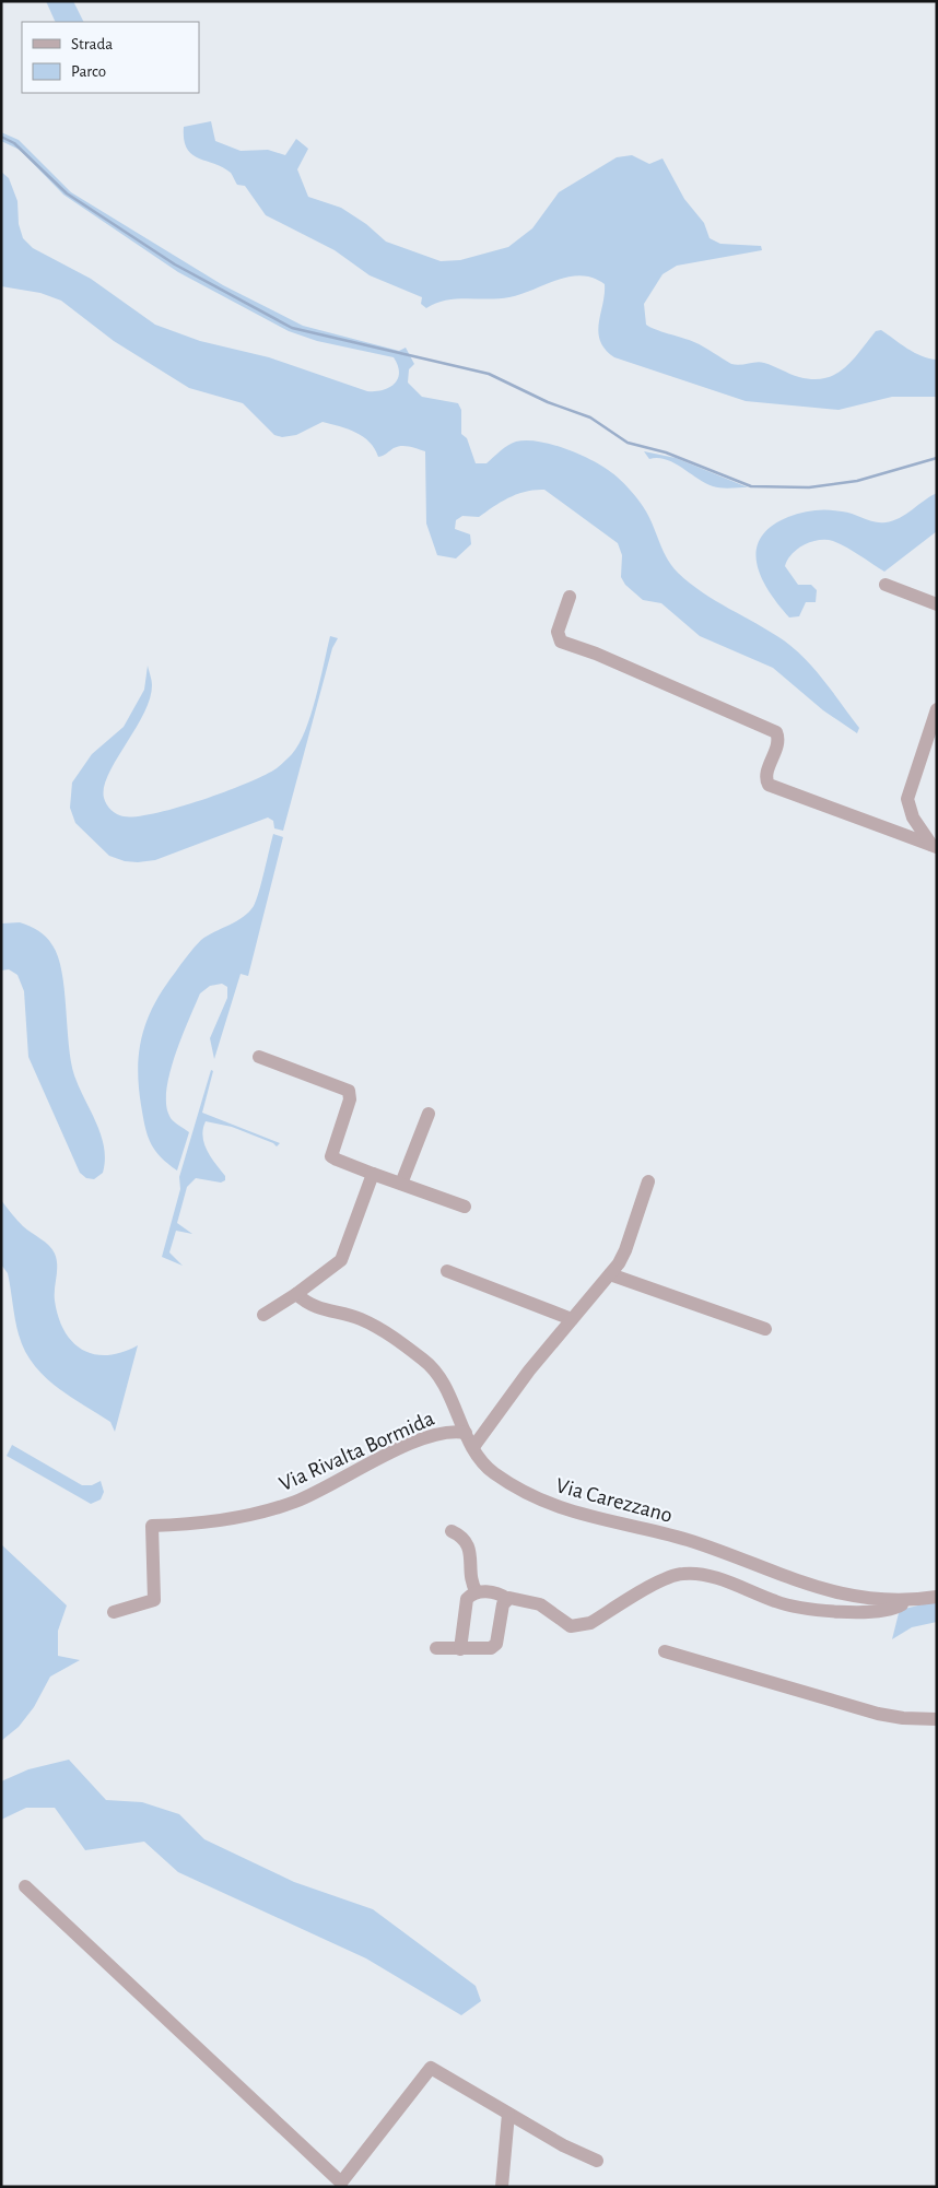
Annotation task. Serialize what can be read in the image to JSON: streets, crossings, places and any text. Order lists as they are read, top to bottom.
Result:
{
  "streets": {
    "street": ["Via Rivalta Bormida", "Via Carezzano"]
  },
  "crossings": [
    ["Via Rivalta Bormida", "Via Carezzano"]
  ],
  "legend": ["Strada", "Parco"]
}
